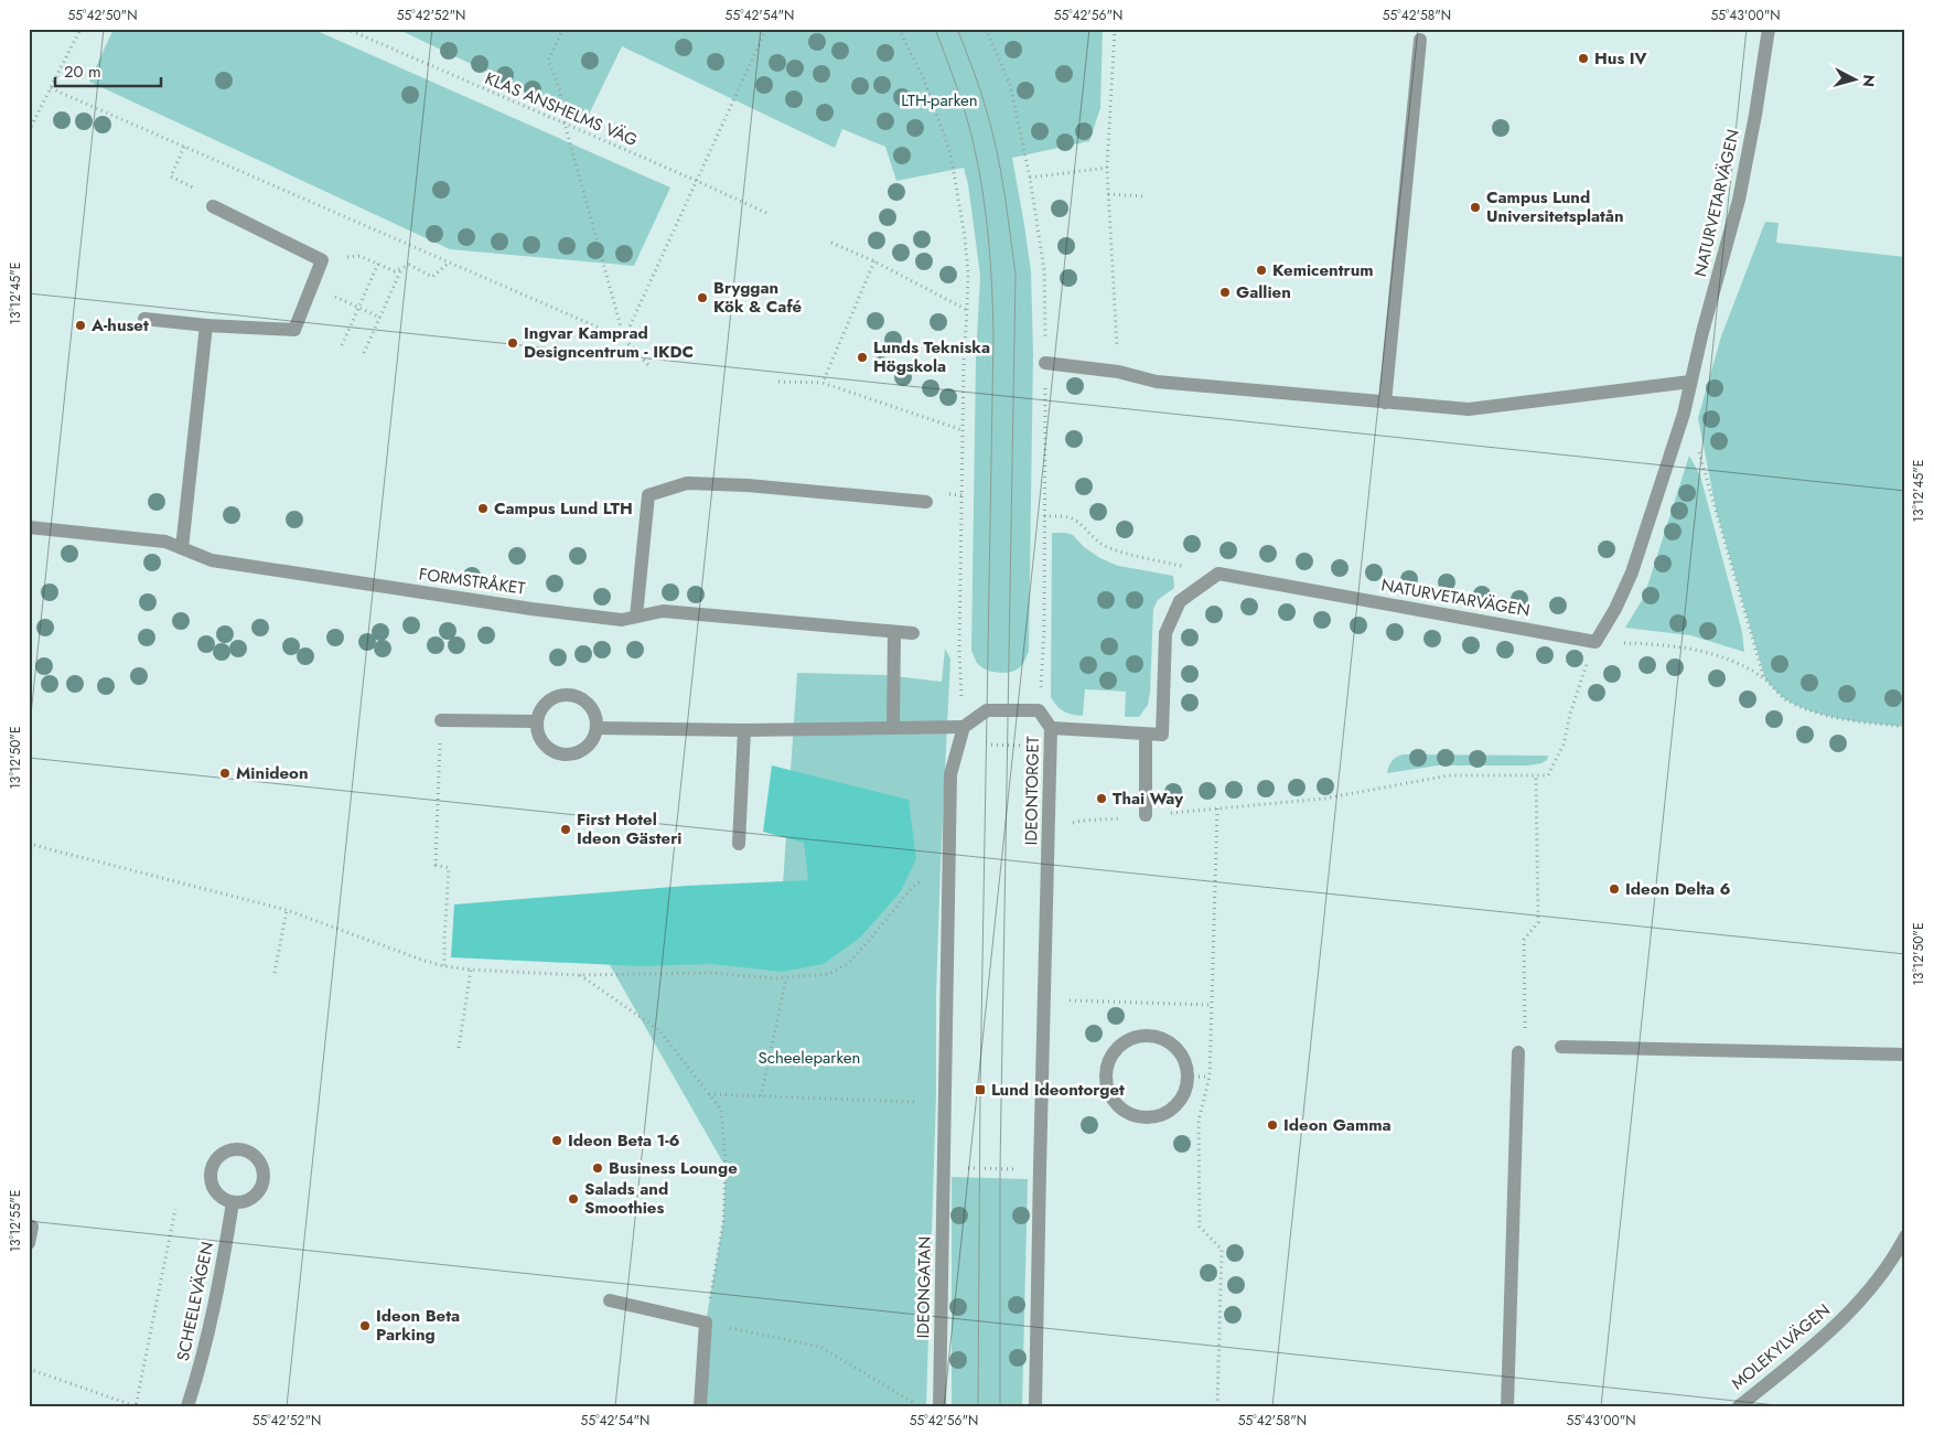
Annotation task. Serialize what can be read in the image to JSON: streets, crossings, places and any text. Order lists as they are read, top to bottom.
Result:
{
  "streets": {
    "street": [
      "NATURVETARVÄGEN",
      "FORMSTRÅKET",
      "IDEONTORGET",
      "IDEONGATAN",
      "SCHEELEVÄGEN",
      "MOLEKYLVÄGEN"
    ],
    "path": ["KLAS ANSHELMS VÄG"]
  },
  "parks": ["LTH-parken", "Scheeleparken"],
  "places": {
    "other": [
      "Hus IV",
      "Campus Lund Universitetsplatån",
      "Kemicentrum",
      "Gallien",
      "Bryggan Kök & Café",
      "A-huset",
      "Ingvar Kamprad Designcentrum - IKDC",
      "Lunds Tekniska Högskola",
      "Campus Lund LTH",
      "Minideon",
      "Thai Way",
      "First Hotel Ideon Gästeri",
      "Ideon Delta 6",
      "Ideon Gamma",
      "Ideon Beta 1-6",
      "Business Lounge",
      "Salads and Smoothies",
      "Ideon Beta Parking"
    ],
    "transit": ["Lund Ideontorget"]
  },
  "scale_bar": "20 m",
  "north": "right",
  "coordinates": [
    "55°42'50\"N",
    "55°42'52\"N",
    "55°42'54\"N",
    "55°42'56\"N",
    "55°42'58\"N",
    "55°43'00\"N",
    "13°12'45\"E",
    "13°12'50\"E",
    "13°12'55\"E"
  ]
}
